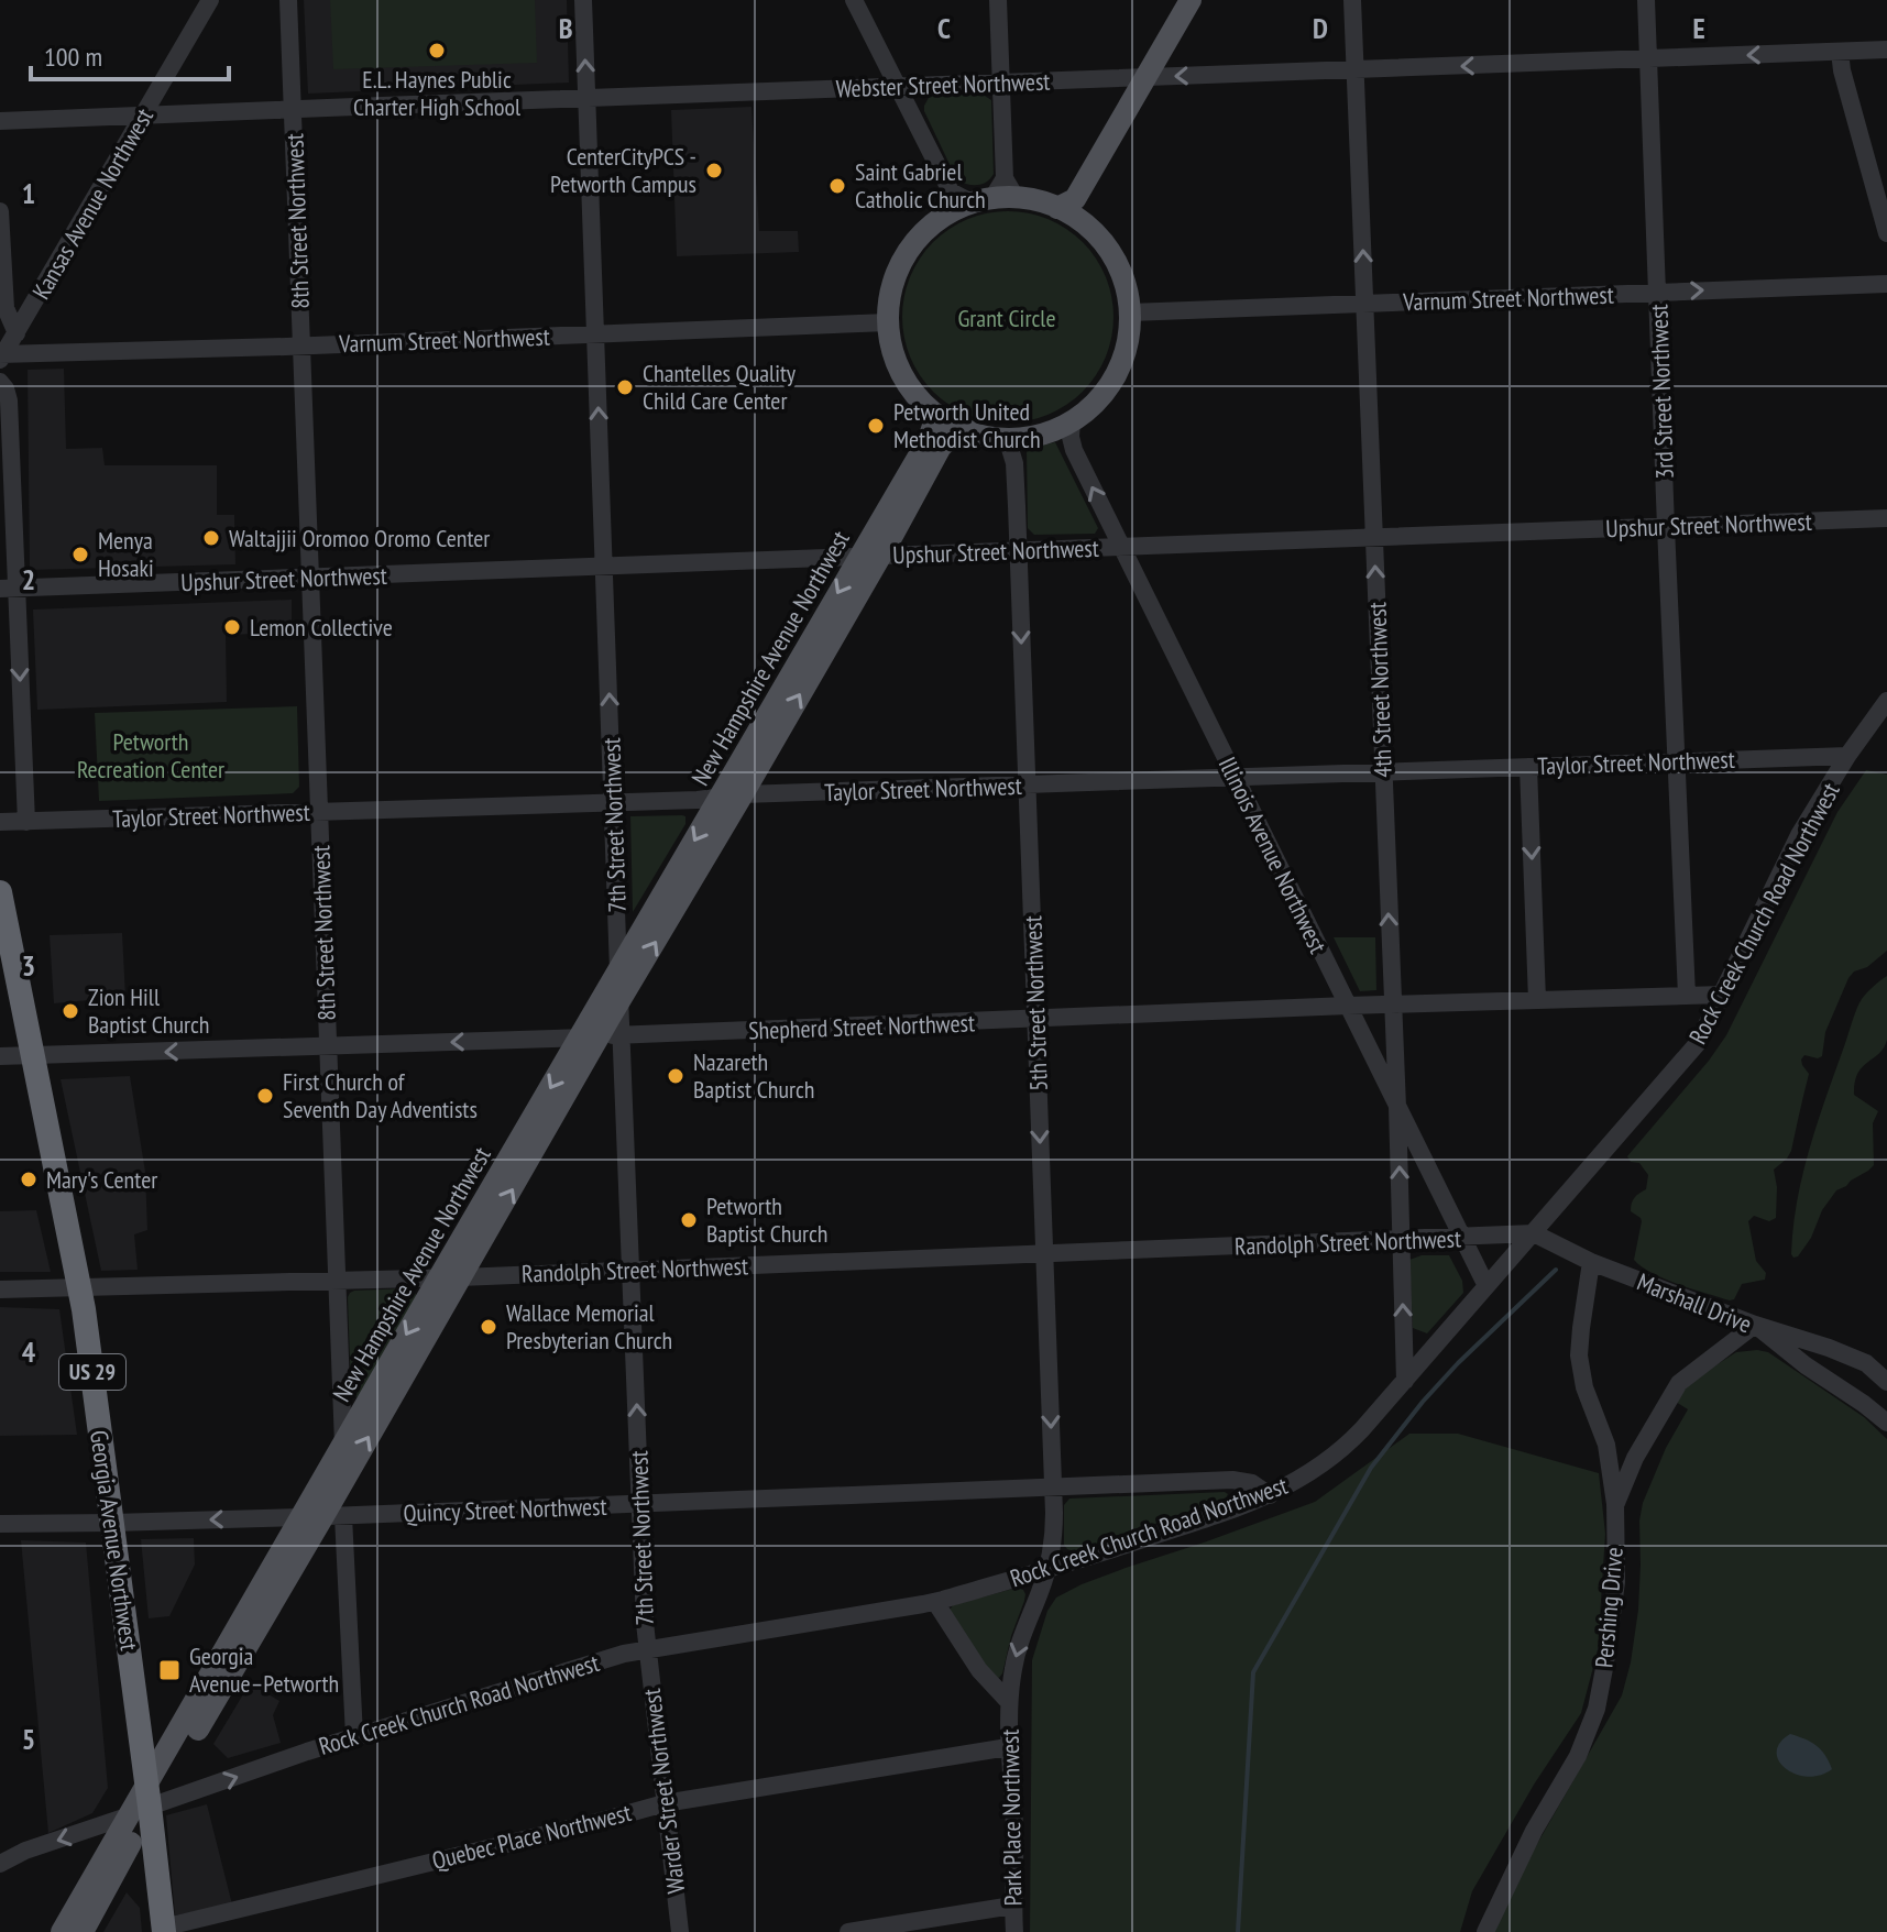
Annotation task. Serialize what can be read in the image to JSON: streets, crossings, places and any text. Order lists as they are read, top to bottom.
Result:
{
  "streets": {
    "highway": ["US 29", "Georgia Avenue Northwest"],
    "main road": ["New Hampshire Avenue Northwest"],
    "street": [
      "Webster Street Northwest",
      "Kansas Avenue Northwest",
      "8th Street Northwest",
      "Varnum Street Northwest",
      "3rd Street Northwest",
      "Upshur Street Northwest",
      "4th Street Northwest",
      "Taylor Street Northwest",
      "7th Street Northwest",
      "Illinois Avenue Northwest",
      "Rock Creek Church Road Northwest",
      "5th Street Northwest",
      "Shepherd Street Northwest",
      "Randolph Street Northwest",
      "Marshall Drive",
      "Quincy Street Northwest",
      "Pershing Drive",
      "Warder Street Northwest",
      "Park Place Northwest",
      "Quebec Place Northwest"
    ]
  },
  "crossings": [
    ["Webster Street Northwest", "Kansas Avenue Northwest"],
    ["Webster Street Northwest", "8th Street Northwest"],
    ["Webster Street Northwest", "3rd Street Northwest"],
    ["Webster Street Northwest", "4th Street Northwest"],
    ["Webster Street Northwest", "7th Street Northwest"],
    ["Kansas Avenue Northwest", "Varnum Street Northwest"],
    ["8th Street Northwest", "Varnum Street Northwest"],
    ["8th Street Northwest", "Upshur Street Northwest"],
    ["8th Street Northwest", "New Hampshire Avenue Northwest"],
    ["8th Street Northwest", "Taylor Street Northwest"],
    ["8th Street Northwest", "Shepherd Street Northwest"],
    ["8th Street Northwest", "Randolph Street Northwest"],
    ["Varnum Street Northwest", "3rd Street Northwest"],
    ["Varnum Street Northwest", "New Hampshire Avenue Northwest"],
    ["Varnum Street Northwest", "4th Street Northwest"],
    ["Varnum Street Northwest", "7th Street Northwest"],
    ["Varnum Street Northwest", "Illinois Avenue Northwest"],
    ["Varnum Street Northwest", "5th Street Northwest"],
    ["3rd Street Northwest", "Upshur Street Northwest"],
    ["3rd Street Northwest", "Taylor Street Northwest"],
    ["3rd Street Northwest", "Shepherd Street Northwest"],
    ["Upshur Street Northwest", "New Hampshire Avenue Northwest"],
    ["Upshur Street Northwest", "4th Street Northwest"],
    ["Upshur Street Northwest", "7th Street Northwest"],
    ["Upshur Street Northwest", "Illinois Avenue Northwest"],
    ["Upshur Street Northwest", "5th Street Northwest"],
    ["New Hampshire Avenue Northwest", "Taylor Street Northwest"],
    ["New Hampshire Avenue Northwest", "7th Street Northwest"],
    ["New Hampshire Avenue Northwest", "Illinois Avenue Northwest"],
    ["New Hampshire Avenue Northwest", "Rock Creek Church Road Northwest"],
    ["New Hampshire Avenue Northwest", "5th Street Northwest"],
    ["New Hampshire Avenue Northwest", "Shepherd Street Northwest"],
    ["New Hampshire Avenue Northwest", "Randolph Street Northwest"],
    ["New Hampshire Avenue Northwest", "Quincy Street Northwest"],
    ["New Hampshire Avenue Northwest", "Georgia Avenue Northwest"],
    ["4th Street Northwest", "Taylor Street Northwest"],
    ["4th Street Northwest", "Illinois Avenue Northwest"],
    ["4th Street Northwest", "Rock Creek Church Road Northwest"],
    ["4th Street Northwest", "Shepherd Street Northwest"],
    ["4th Street Northwest", "Randolph Street Northwest"],
    ["Taylor Street Northwest", "7th Street Northwest"],
    ["Taylor Street Northwest", "Illinois Avenue Northwest"],
    ["Taylor Street Northwest", "Rock Creek Church Road Northwest"],
    ["Taylor Street Northwest", "5th Street Northwest"],
    ["7th Street Northwest", "Rock Creek Church Road Northwest"],
    ["7th Street Northwest", "Shepherd Street Northwest"],
    ["7th Street Northwest", "Randolph Street Northwest"],
    ["7th Street Northwest", "Quincy Street Northwest"],
    ["7th Street Northwest", "Warder Street Northwest"],
    ["Illinois Avenue Northwest", "Rock Creek Church Road Northwest"],
    ["Illinois Avenue Northwest", "5th Street Northwest"],
    ["Illinois Avenue Northwest", "Shepherd Street Northwest"],
    ["Illinois Avenue Northwest", "Randolph Street Northwest"],
    ["Rock Creek Church Road Northwest", "5th Street Northwest"],
    ["Rock Creek Church Road Northwest", "Shepherd Street Northwest"],
    ["Rock Creek Church Road Northwest", "Randolph Street Northwest"],
    ["Rock Creek Church Road Northwest", "Marshall Drive"],
    ["Rock Creek Church Road Northwest", "Quincy Street Northwest"],
    ["Rock Creek Church Road Northwest", "Georgia Avenue Northwest"],
    ["Rock Creek Church Road Northwest", "Warder Street Northwest"],
    ["Rock Creek Church Road Northwest", "Park Place Northwest"],
    ["5th Street Northwest", "Shepherd Street Northwest"],
    ["5th Street Northwest", "Randolph Street Northwest"],
    ["5th Street Northwest", "Quincy Street Northwest"],
    ["5th Street Northwest", "Park Place Northwest"],
    ["Shepherd Street Northwest", "Georgia Avenue Northwest"],
    ["Randolph Street Northwest", "Marshall Drive"],
    ["Randolph Street Northwest", "Georgia Avenue Northwest"],
    ["Marshall Drive", "Pershing Drive"],
    ["Quincy Street Northwest", "Georgia Avenue Northwest"],
    ["Georgia Avenue Northwest", "Quebec Place Northwest"],
    ["Warder Street Northwest", "Quebec Place Northwest"],
    ["Park Place Northwest", "Quebec Place Northwest"]
  ],
  "one_way": [
    "Webster Street Northwest",
    "4th Street Northwest",
    "7th Street Northwest",
    "5th Street Northwest"
  ],
  "parks": ["Grant Circle", "Petworth Recreation Center"],
  "places": {
    "other": [
      "E.L. Haynes Public Charter High School",
      "CenterCityPCS - Petworth Campus",
      "Saint Gabriel Catholic Church",
      "Chantelles Quality Child Care Center",
      "Petworth United Methodist Church",
      "Waltajjii Oromoo Oromo Center",
      "Menya Hosaki",
      "Lemon Collective",
      "Zion Hill Baptist Church",
      "Nazareth Baptist Church",
      "First Church of Seventh Day Adventists",
      "Mary's Center",
      "Petworth Baptist Church",
      "Wallace Memorial Presbyterian Church"
    ],
    "transit": ["Georgia Avenue–Petworth"]
  },
  "scale_bar": "100 m",
  "grid": {
    "columns": [
      "B",
      "C",
      "D",
      "E"
    ],
    "rows": [
      "1",
      "2",
      "3",
      "4",
      "5"
    ]
  }
}
